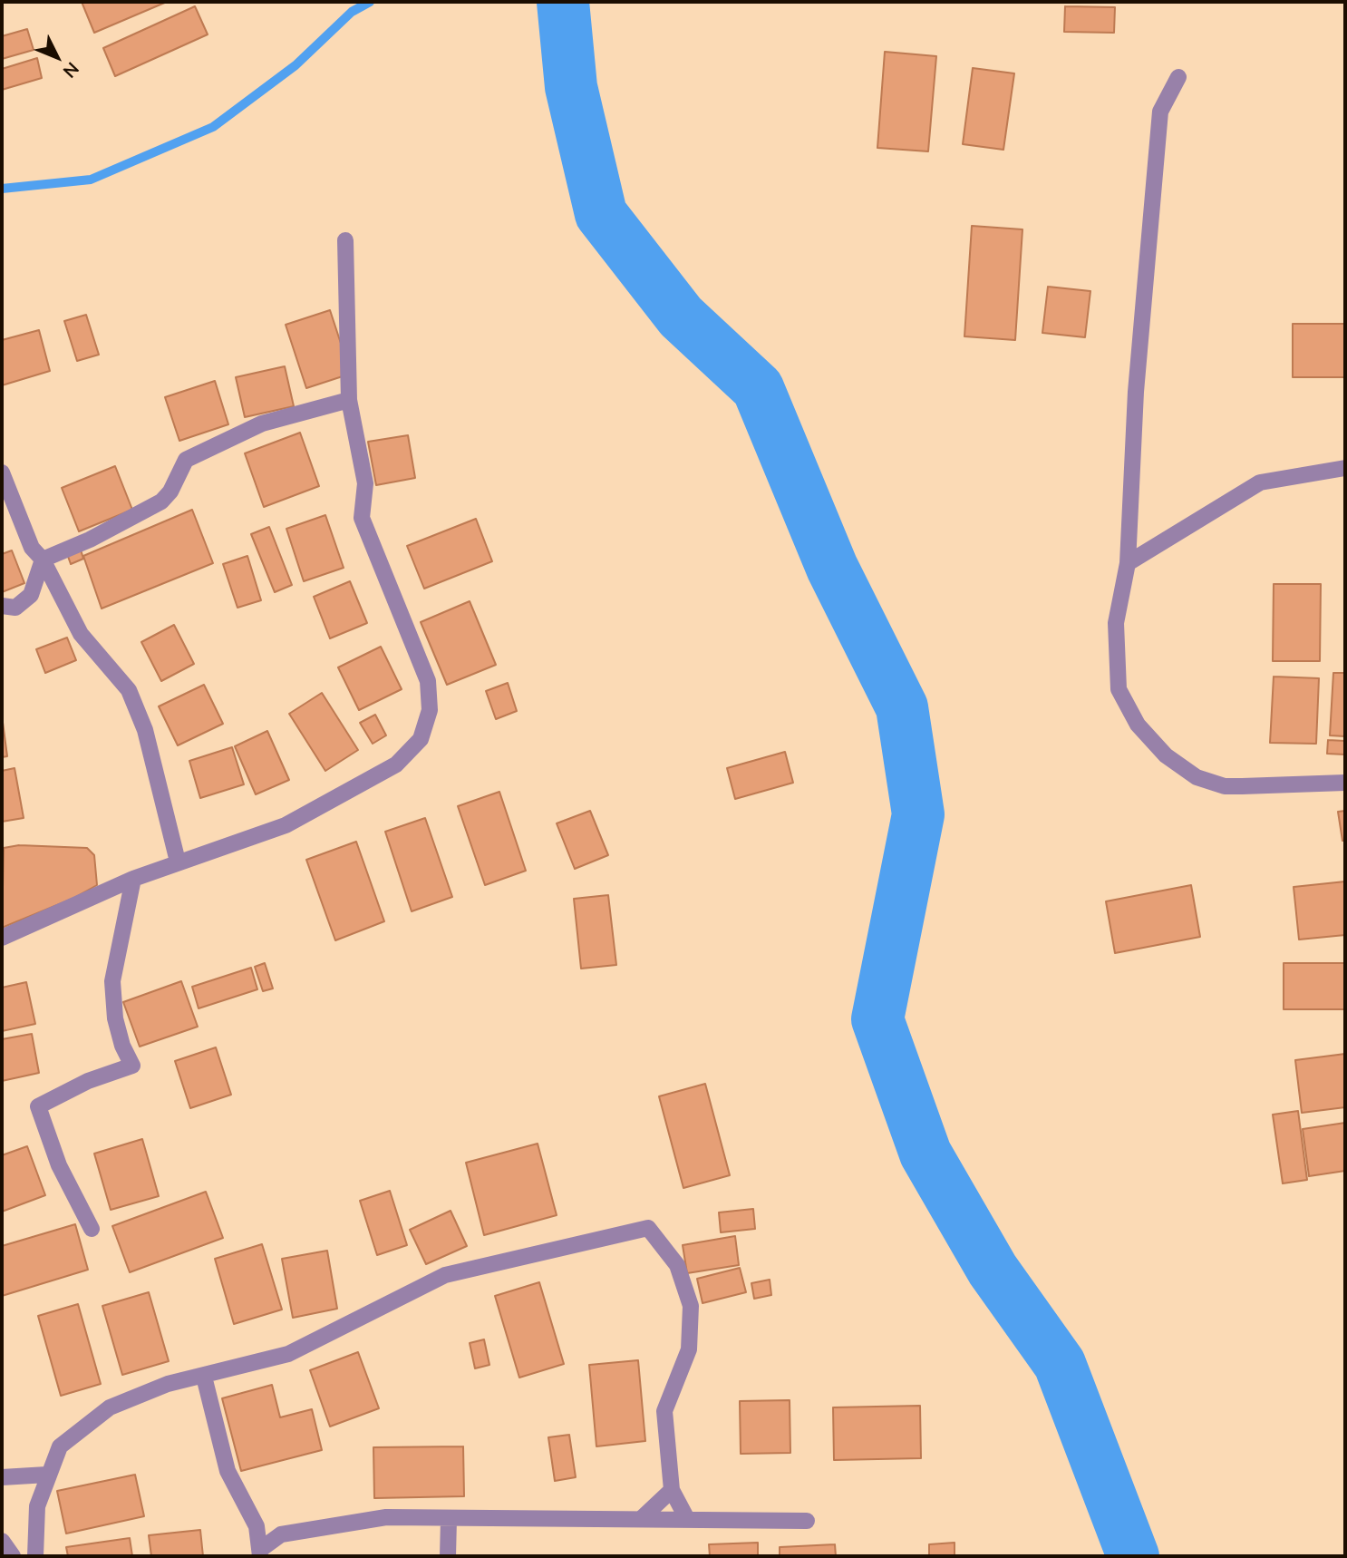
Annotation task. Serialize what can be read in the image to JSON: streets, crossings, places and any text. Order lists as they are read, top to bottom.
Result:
{
  "north": "bottom right"
}
